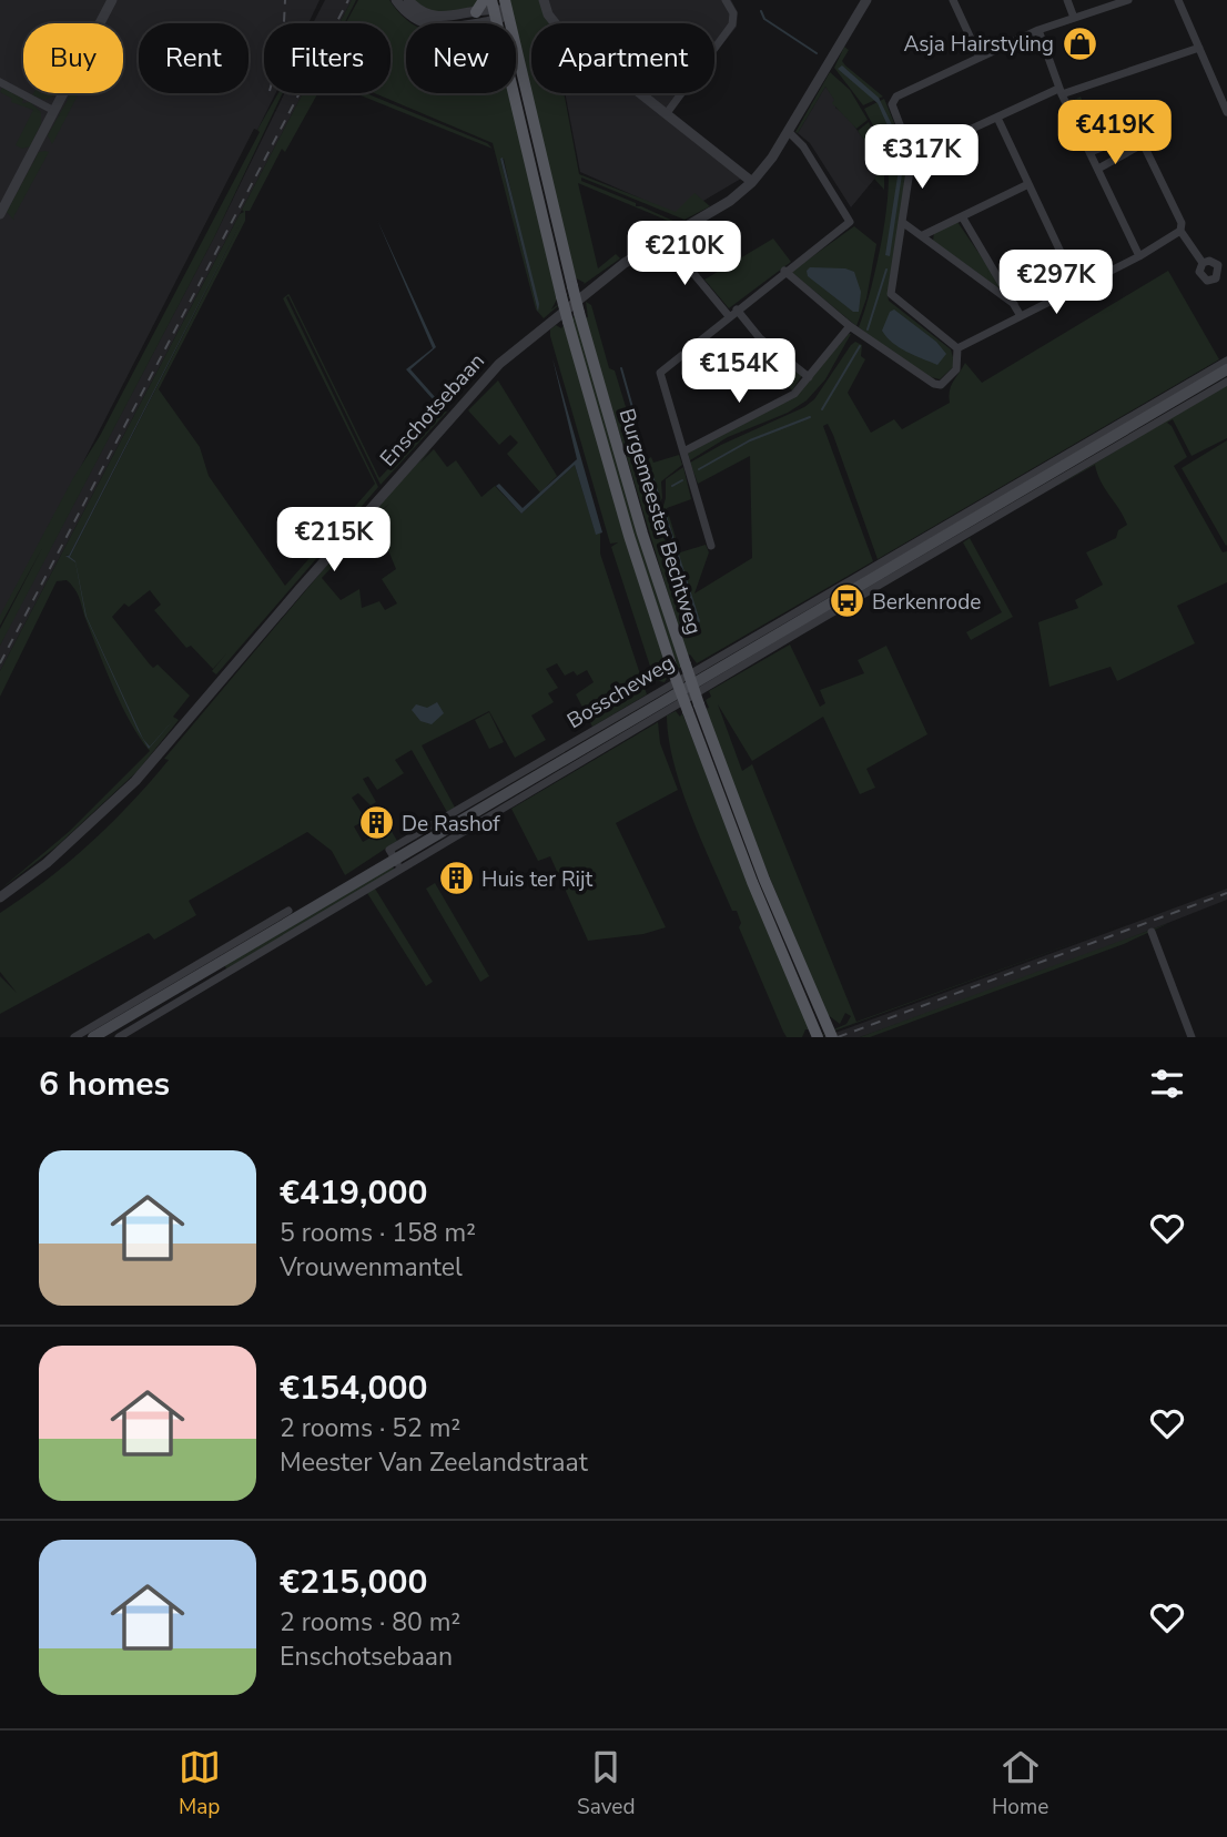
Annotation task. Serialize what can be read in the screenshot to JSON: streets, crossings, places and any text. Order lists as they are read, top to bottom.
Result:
{
  "streets": {
    "main road": ["Burgemeester Bechtweg", "Bosscheweg"],
    "street": ["Enschotsebaan"]
  },
  "places": {
    "shop": ["Asja Hairstyling"],
    "bus stop": ["Berkenrode"],
    "building": ["De Rashof", "Huis ter Rijt"]
  },
  "page": {
    "chip": [
      "Buy",
      "Rent",
      "Filters",
      "New",
      "Apartment"
    ],
    "price": [
      "€419K",
      "€317K",
      "€210K",
      "€297K",
      "€154K",
      "€215K"
    ],
    "heading": "6 homes",
    "list": [
      {
        "name": "€419,000",
        "note": "5 rooms · 158 m² · Vrouwenmantel"
      },
      {
        "name": "€154,000",
        "note": "2 rooms · 52 m² · Meester Van Zeelandstraat"
      },
      {
        "name": "€215,000",
        "note": "2 rooms · 80 m² · Enschotsebaan"
      }
    ],
    "tabs": ["Map", "Saved", "Home"]
  }
}
